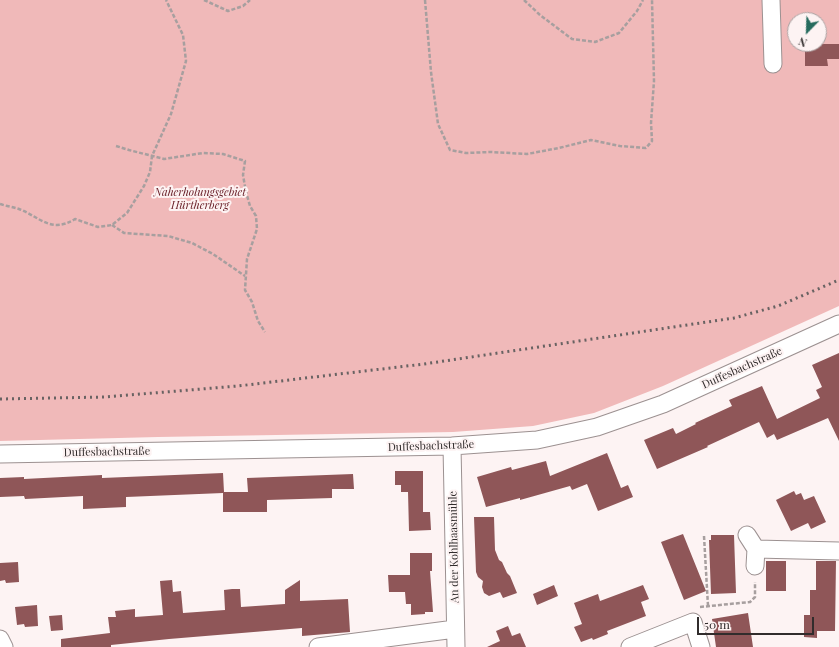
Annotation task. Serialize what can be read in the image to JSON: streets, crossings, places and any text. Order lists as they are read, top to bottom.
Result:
{
  "streets": {
    "street": ["Duffesbachstraße", "An der Kohlhaasmühle"]
  },
  "crossings": [
    ["Duffesbachstraße", "An der Kohlhaasmühle"]
  ],
  "parks": ["Naherholungsgebiet Hürtherberg"],
  "scale_bar": "50 m",
  "north": "bottom left"
}
